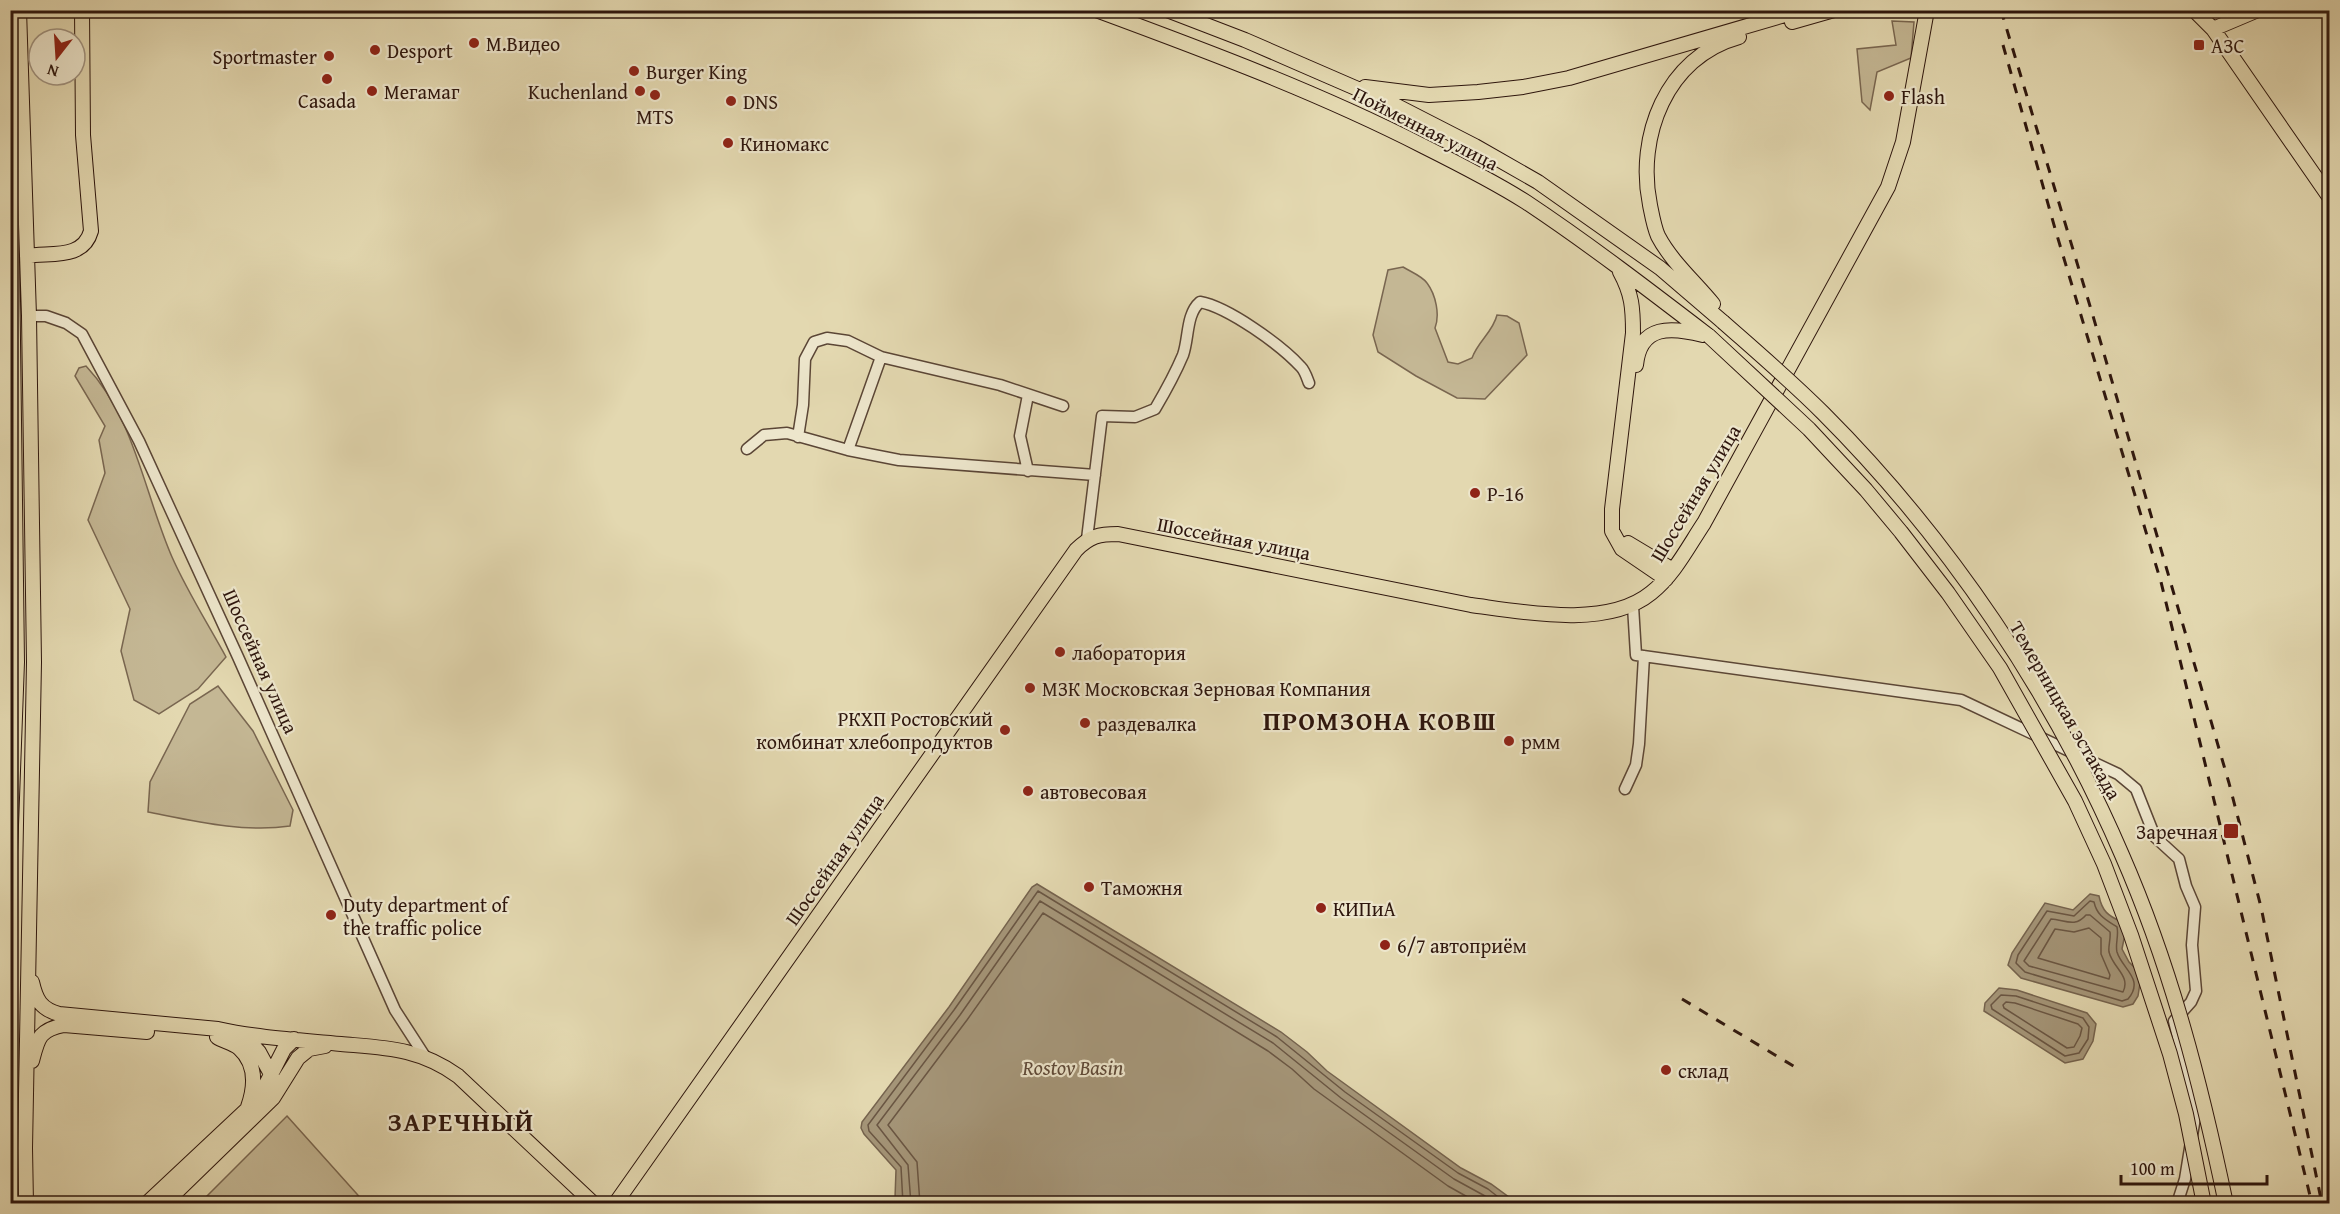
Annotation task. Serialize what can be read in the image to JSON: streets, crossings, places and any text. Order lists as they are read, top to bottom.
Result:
{
  "streets": {
    "main road": ["Пойменная улица", "Шоссейная улица", "Темерницкая эстакада"]
  },
  "crossings": [
    ["Пойменная улица", "Темерницкая эстакада"]
  ],
  "districts": ["ПРОМЗОНА КОВШ", "ЗАРЕЧНЫЙ"],
  "water": ["Rostov Basin"],
  "places": {
    "other": [
      "М.Видео",
      "Desport",
      "Sportmaster",
      "Burger King",
      "Casada",
      "Мегамаг",
      "Kuchenland",
      "MTS",
      "Flash",
      "DNS",
      "Киномакс",
      "Р-16",
      "лаборатория",
      "МЗК Московская Зерновая Компания",
      "раздевалка",
      "РКХП Ростовский комбинат хлебопродуктов",
      "рмм",
      "автовесовая",
      "Таможня",
      "КИПиА",
      "Duty department of the traffic police",
      "6/7 автоприём",
      "склад"
    ],
    "transit": ["АЗС", "Заречная"]
  },
  "scale_bar": "100 m",
  "north": "bottom"
}
